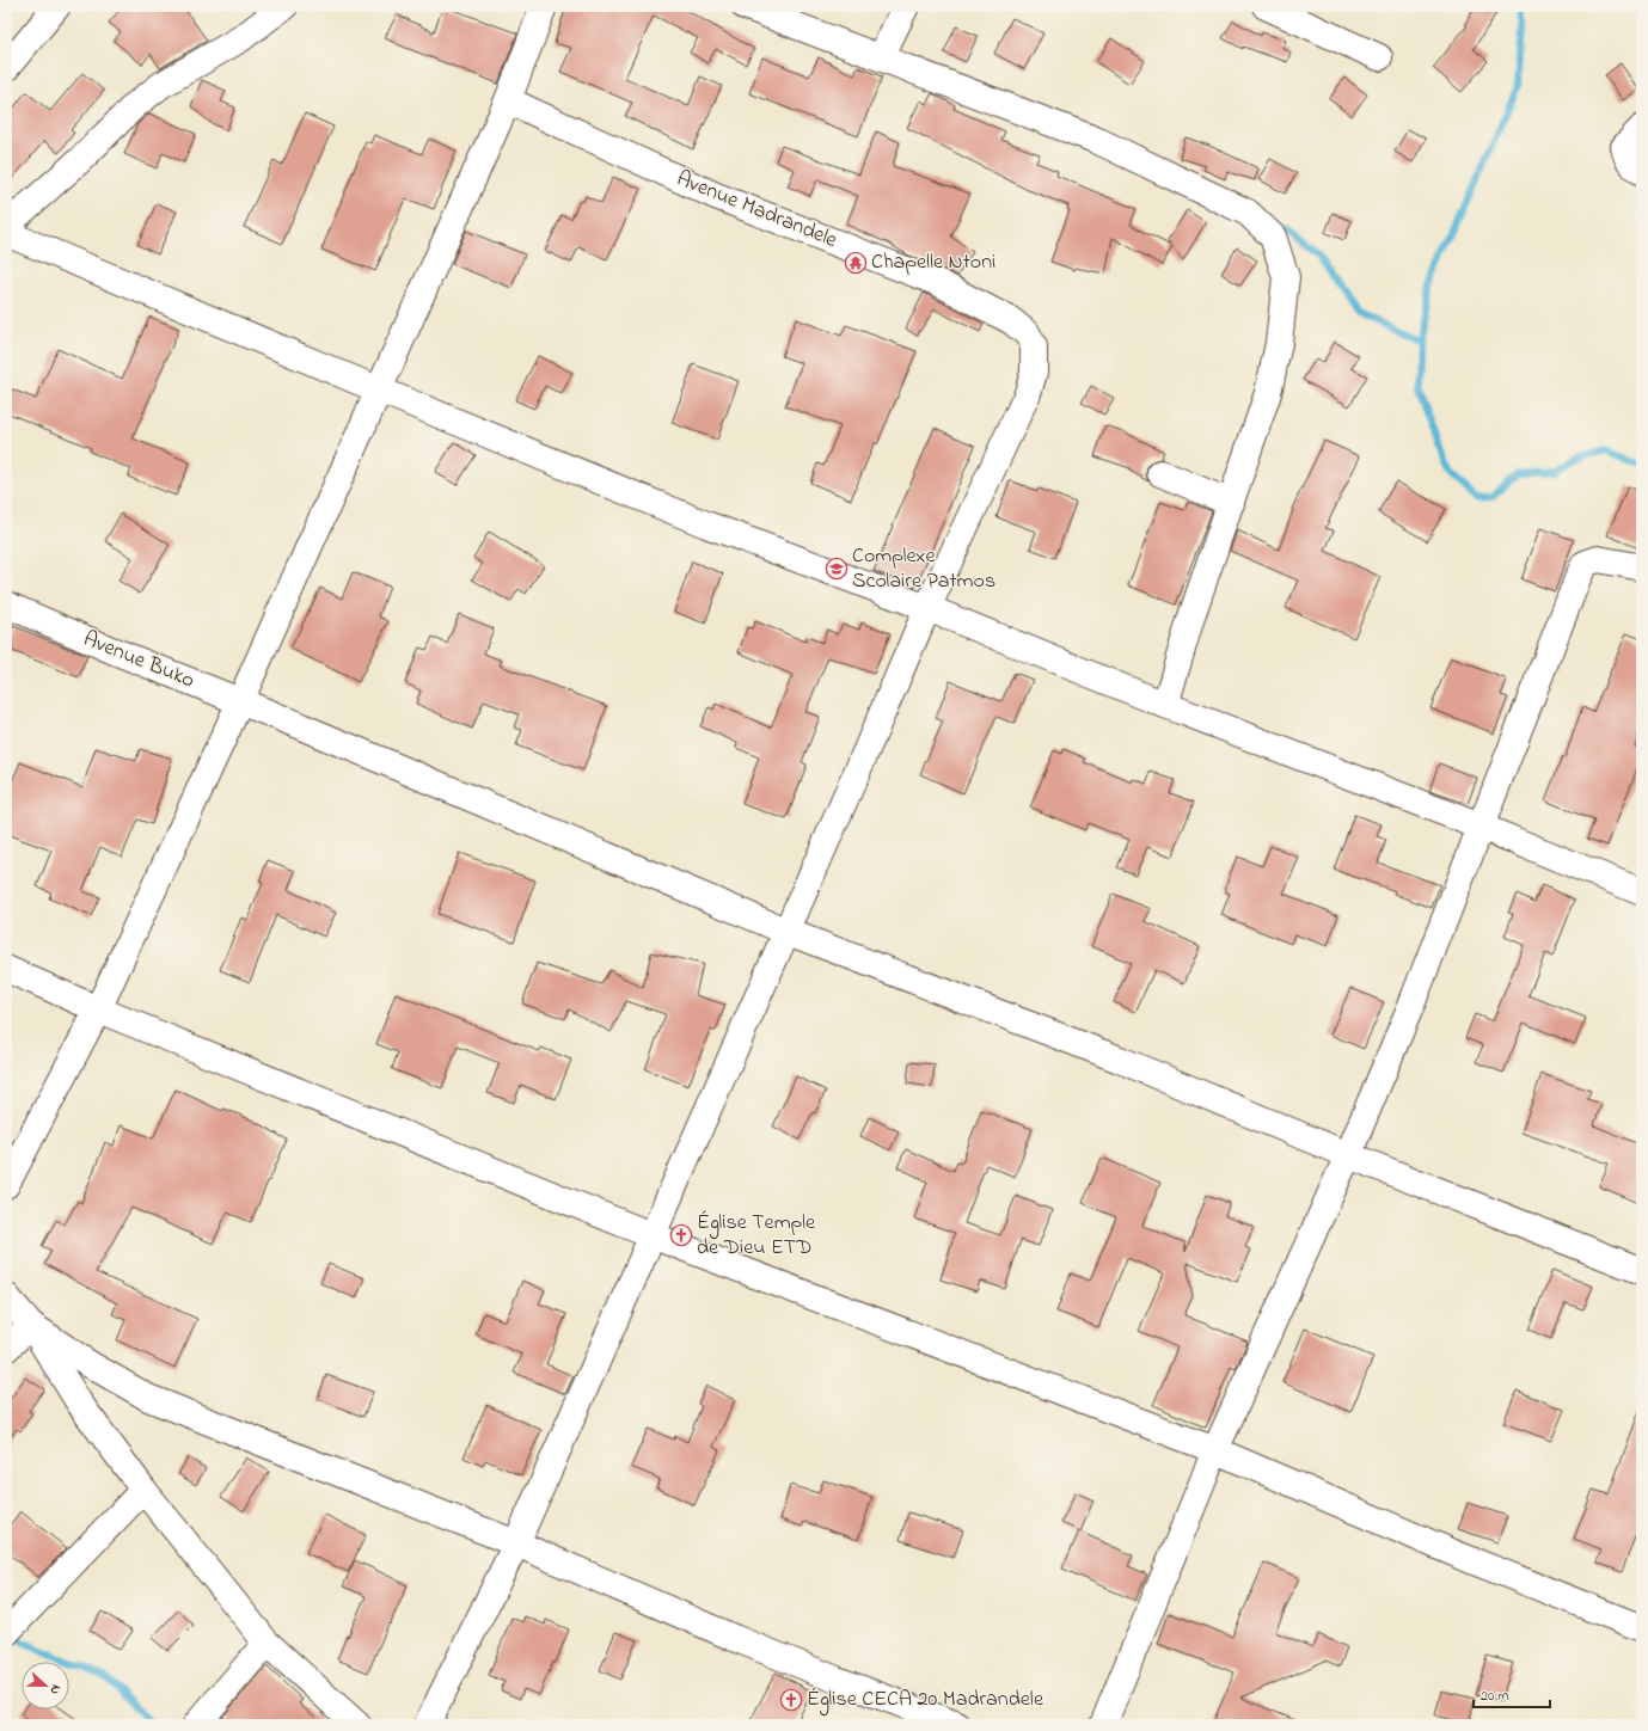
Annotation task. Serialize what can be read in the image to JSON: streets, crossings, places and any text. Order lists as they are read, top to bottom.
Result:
{
  "streets": {
    "street": ["Avenue Madrandele", "Avenue Buko"]
  },
  "places": {
    "temple": ["Chapelle Ntoni"],
    "school or university": ["Complexe Scolaire Patmos"],
    "church": ["Église Temple de Dieu ETD", "Église CECA 20 Madrandele"]
  },
  "scale_bar": "20 m",
  "north": "right"
}
